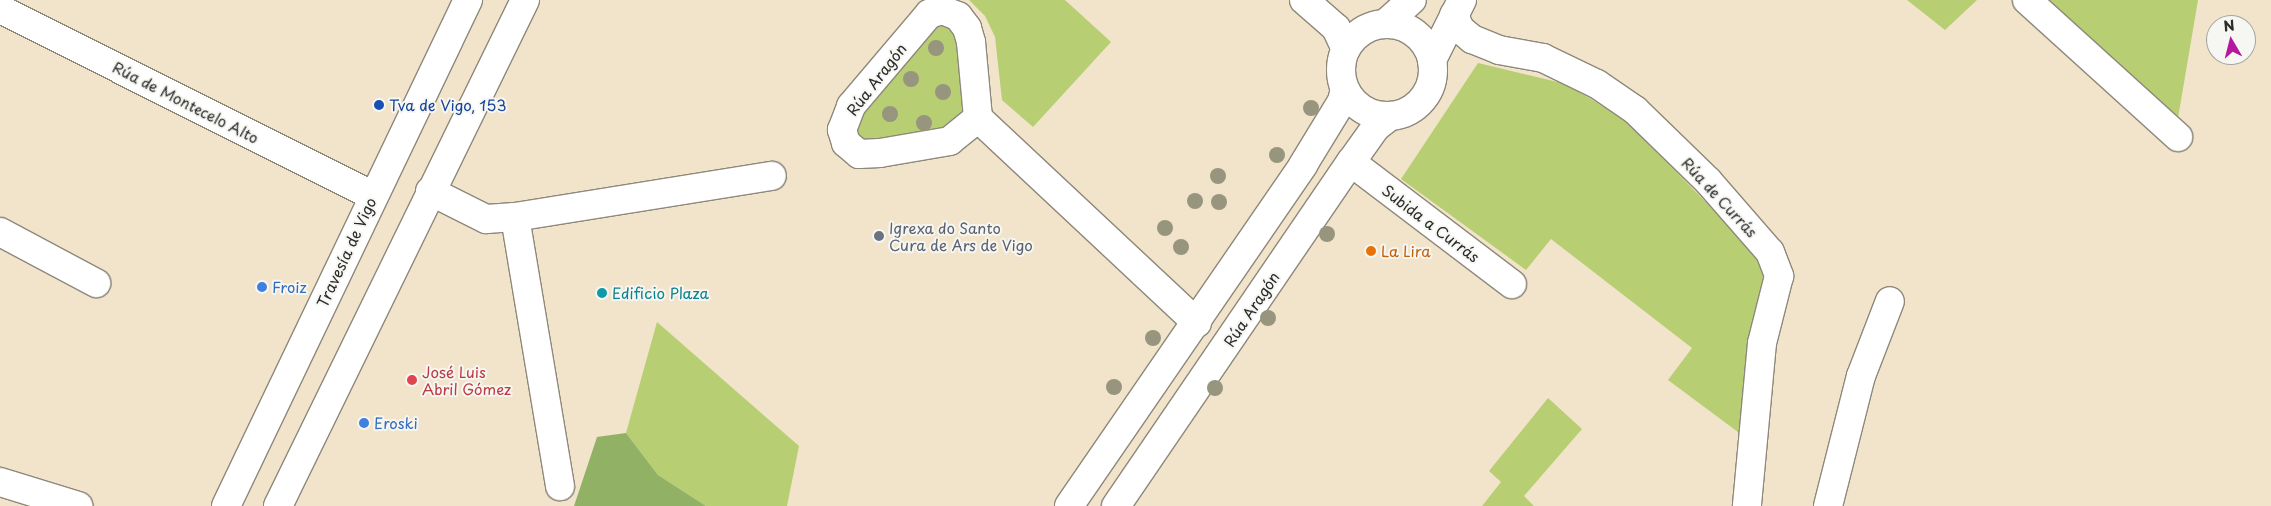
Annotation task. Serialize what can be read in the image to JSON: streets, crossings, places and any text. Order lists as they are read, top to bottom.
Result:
{
  "streets": {
    "street": [
      "Rúa Aragón",
      "Rúa de Montecelo Alto",
      "Rúa de Currás",
      "Subida a Currás",
      "Travesía de Vigo"
    ]
  },
  "crossings": [
    ["Rúa Aragón", "Subida a Currás"],
    ["Rúa de Montecelo Alto", "Travesía de Vigo"]
  ],
  "places": [
    "Tva de Vigo, 153",
    "Igrexa do Santo Cura de Ars de Vigo",
    "La Lira",
    "Froiz",
    "Edificio Plaza",
    "José Luis Abril Gómez",
    "Eroski"
  ],
  "north": "top"
}
